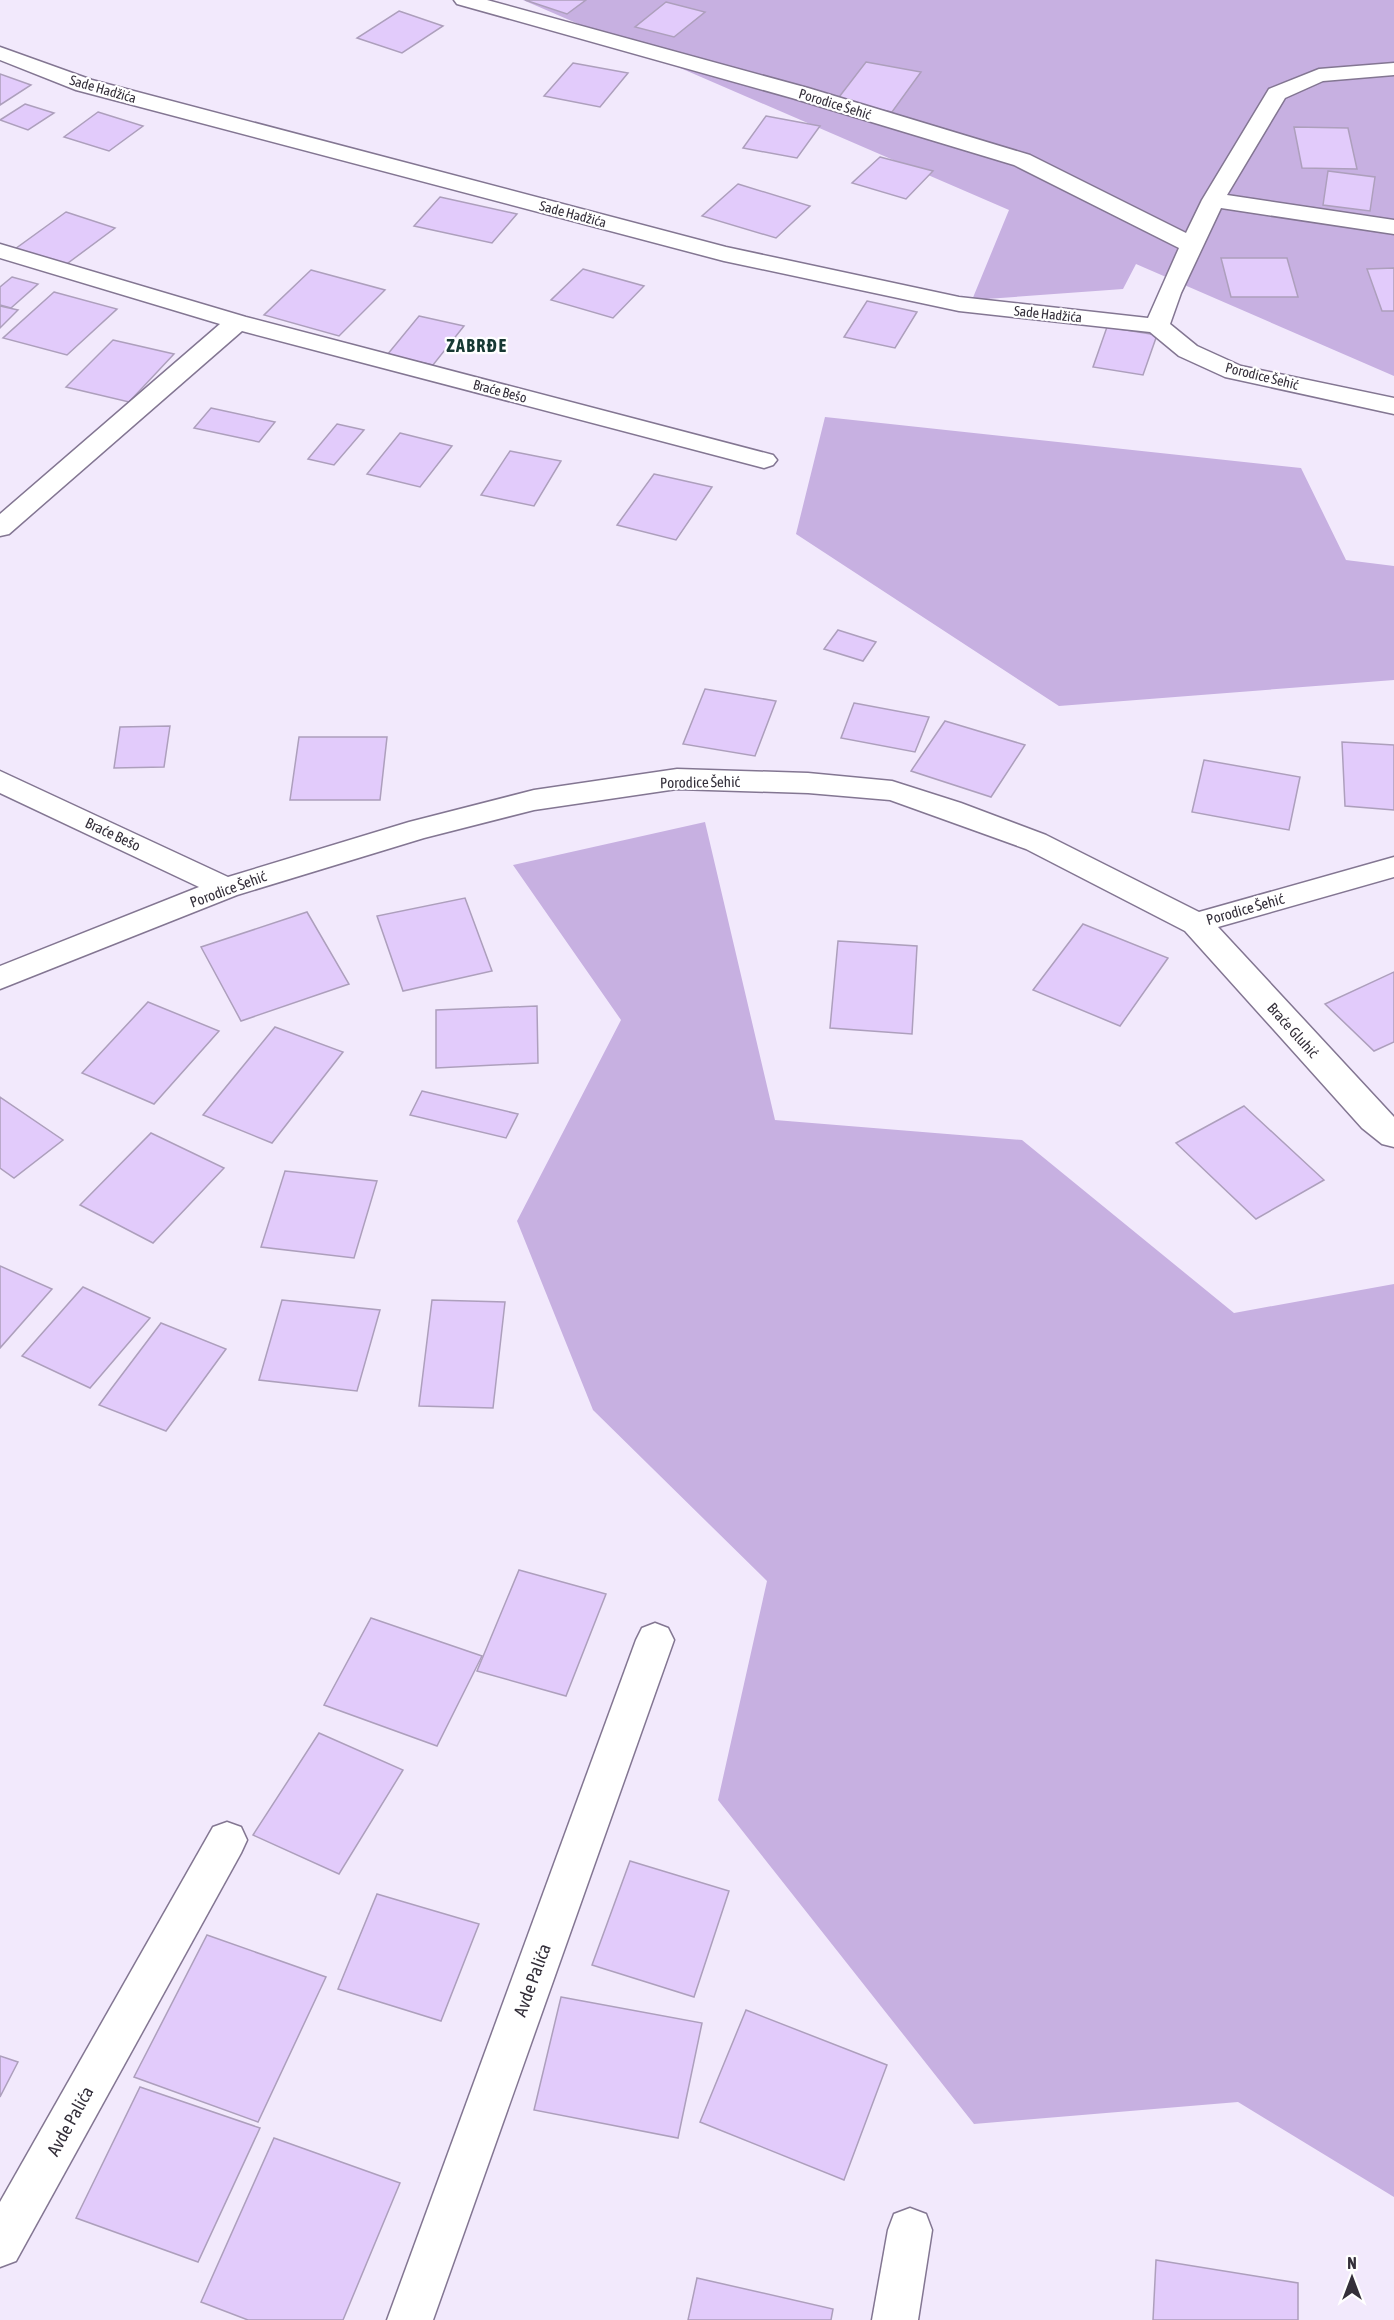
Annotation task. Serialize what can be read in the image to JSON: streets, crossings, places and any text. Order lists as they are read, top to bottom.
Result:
{
  "streets": {
    "street": [
      "Sade Hadžića",
      "Porodice Šehić",
      "Braće Bešo",
      "Braće Gluhić",
      "Avde Palića"
    ]
  },
  "crossings": [
    ["Sade Hadžića", "Porodice Šehić"],
    ["Porodice Šehić", "Braće Bešo"],
    ["Porodice Šehić", "Braće Gluhić"]
  ],
  "districts": ["ZABRĐE"],
  "north": "top"
}
